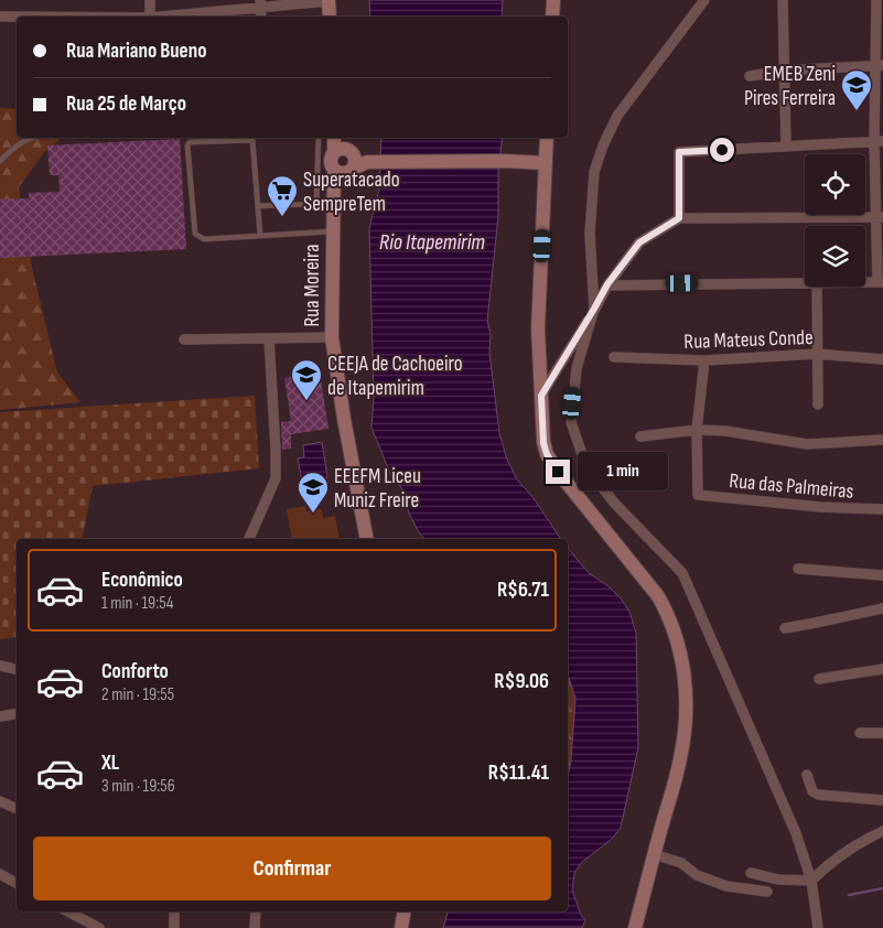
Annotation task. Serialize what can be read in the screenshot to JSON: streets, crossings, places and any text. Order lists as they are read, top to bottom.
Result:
{
  "streets": {
    "street": ["Rua Moreira", "Rua Mateus Conde", "Rua das Palmeiras"]
  },
  "water": ["Rio Itapemirim"],
  "places": {
    "school or university": ["EMEB Zeni Pires Ferreira", "CEEJA de Cachoeiro de Itapemirim", "EEEFM Liceu Muniz Freire"],
    "supermarket": ["Superatacado SempreTem"]
  },
  "page": {
    "banner": ["Rua Mariano Bueno", "Rua 25 de Março"],
    "bubble": "1 min",
    "list": [
      {
        "name": "Econômico",
        "note": "1 min · 19:54",
        "value": "R$6.71"
      },
      {
        "name": "Conforto",
        "note": "2 min · 19:55",
        "value": "R$9.06"
      },
      {
        "name": "XL",
        "note": "3 min · 19:56",
        "value": "R$11.41"
      }
    ],
    "buttons": "Confirmar"
  }
}
